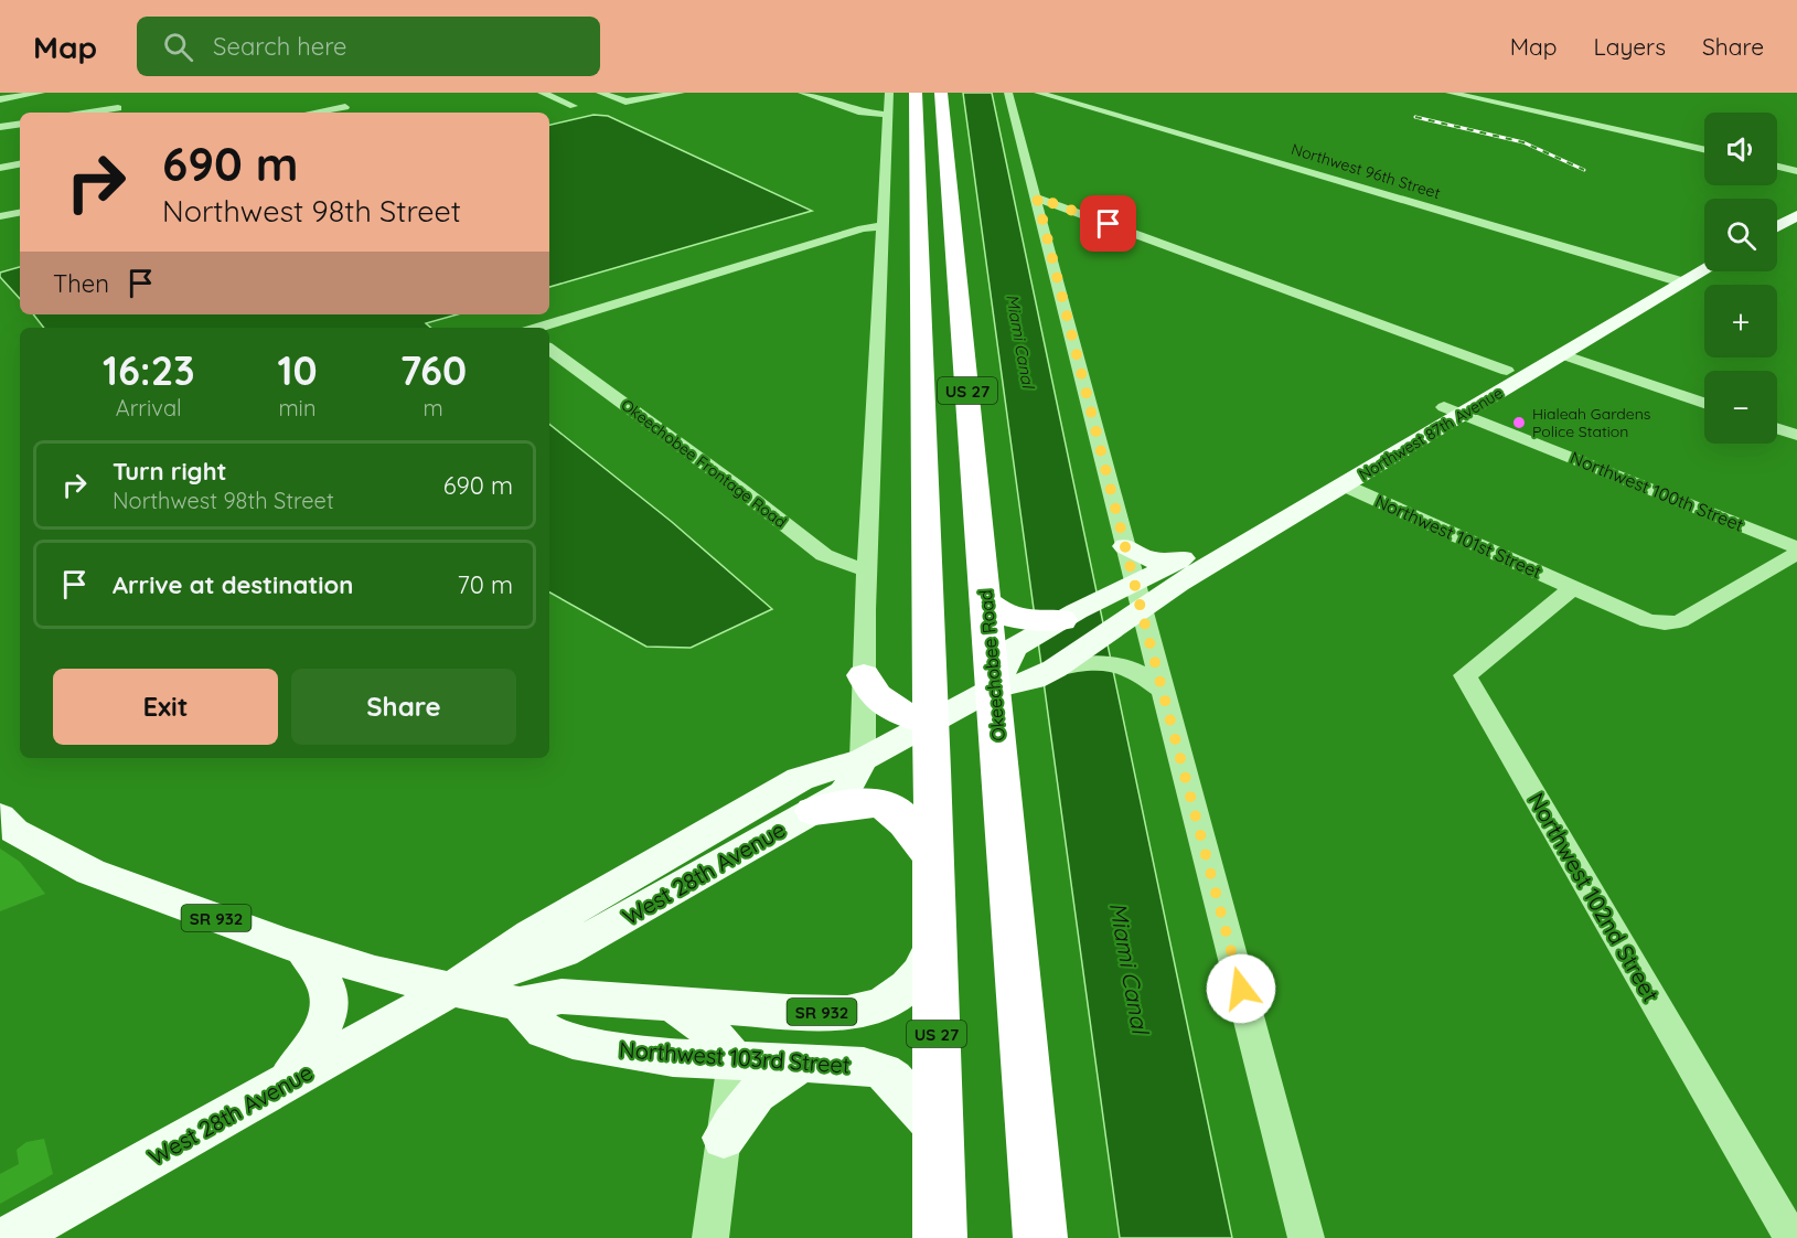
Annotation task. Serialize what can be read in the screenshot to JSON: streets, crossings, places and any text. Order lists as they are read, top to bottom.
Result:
{
  "streets": {
    "highway": ["US 27", "Okeechobee Road"],
    "main road": [
      "Northwest 87th Avenue",
      "West 28th Avenue",
      "SR 932",
      "Northwest 103rd Street"
    ],
    "street": [
      "Northwest 96th Street",
      "Okeechobee Frontage Road",
      "Northwest 100th Street",
      "Northwest 101st Street",
      "Northwest 102nd Street"
    ]
  },
  "crossings": [
    ["Northwest 96th Street", "Northwest 87th Avenue"],
    ["US 27", "West 28th Avenue"],
    ["US 27", "SR 932"],
    ["US 27", "Northwest 103rd Street"],
    ["Northwest 87th Avenue", "Northwest 100th Street"],
    ["Northwest 87th Avenue", "Northwest 101st Street"],
    ["Northwest 87th Avenue", "West 28th Avenue"],
    ["Northwest 101st Street", "Northwest 102nd Street"],
    ["Okeechobee Road", "West 28th Avenue"],
    ["West 28th Avenue", "SR 932"],
    ["SR 932", "Northwest 103rd Street"]
  ],
  "water": ["Miami Canal"],
  "places": ["Hialeah Gardens Police Station"],
  "page": {
    "header": "Map",
    "search": "Search here",
    "nav": ["Map", "Layers", "Share"],
    "map_buttons": ["+", "−"],
    "turn": ["690 m", "Northwest 98th Street"],
    "then": "Then",
    "eta": [
      "16:23",
      "Arrival",
      "10",
      "min",
      "760",
      "m"
    ],
    "list": [
      {
        "name": "Turn right",
        "note": "Northwest 98th Street",
        "value": "690 m"
      },
      {
        "name": "Arrive at destination",
        "value": "70 m"
      }
    ],
    "buttons": ["Exit", "Share"]
  }
}
